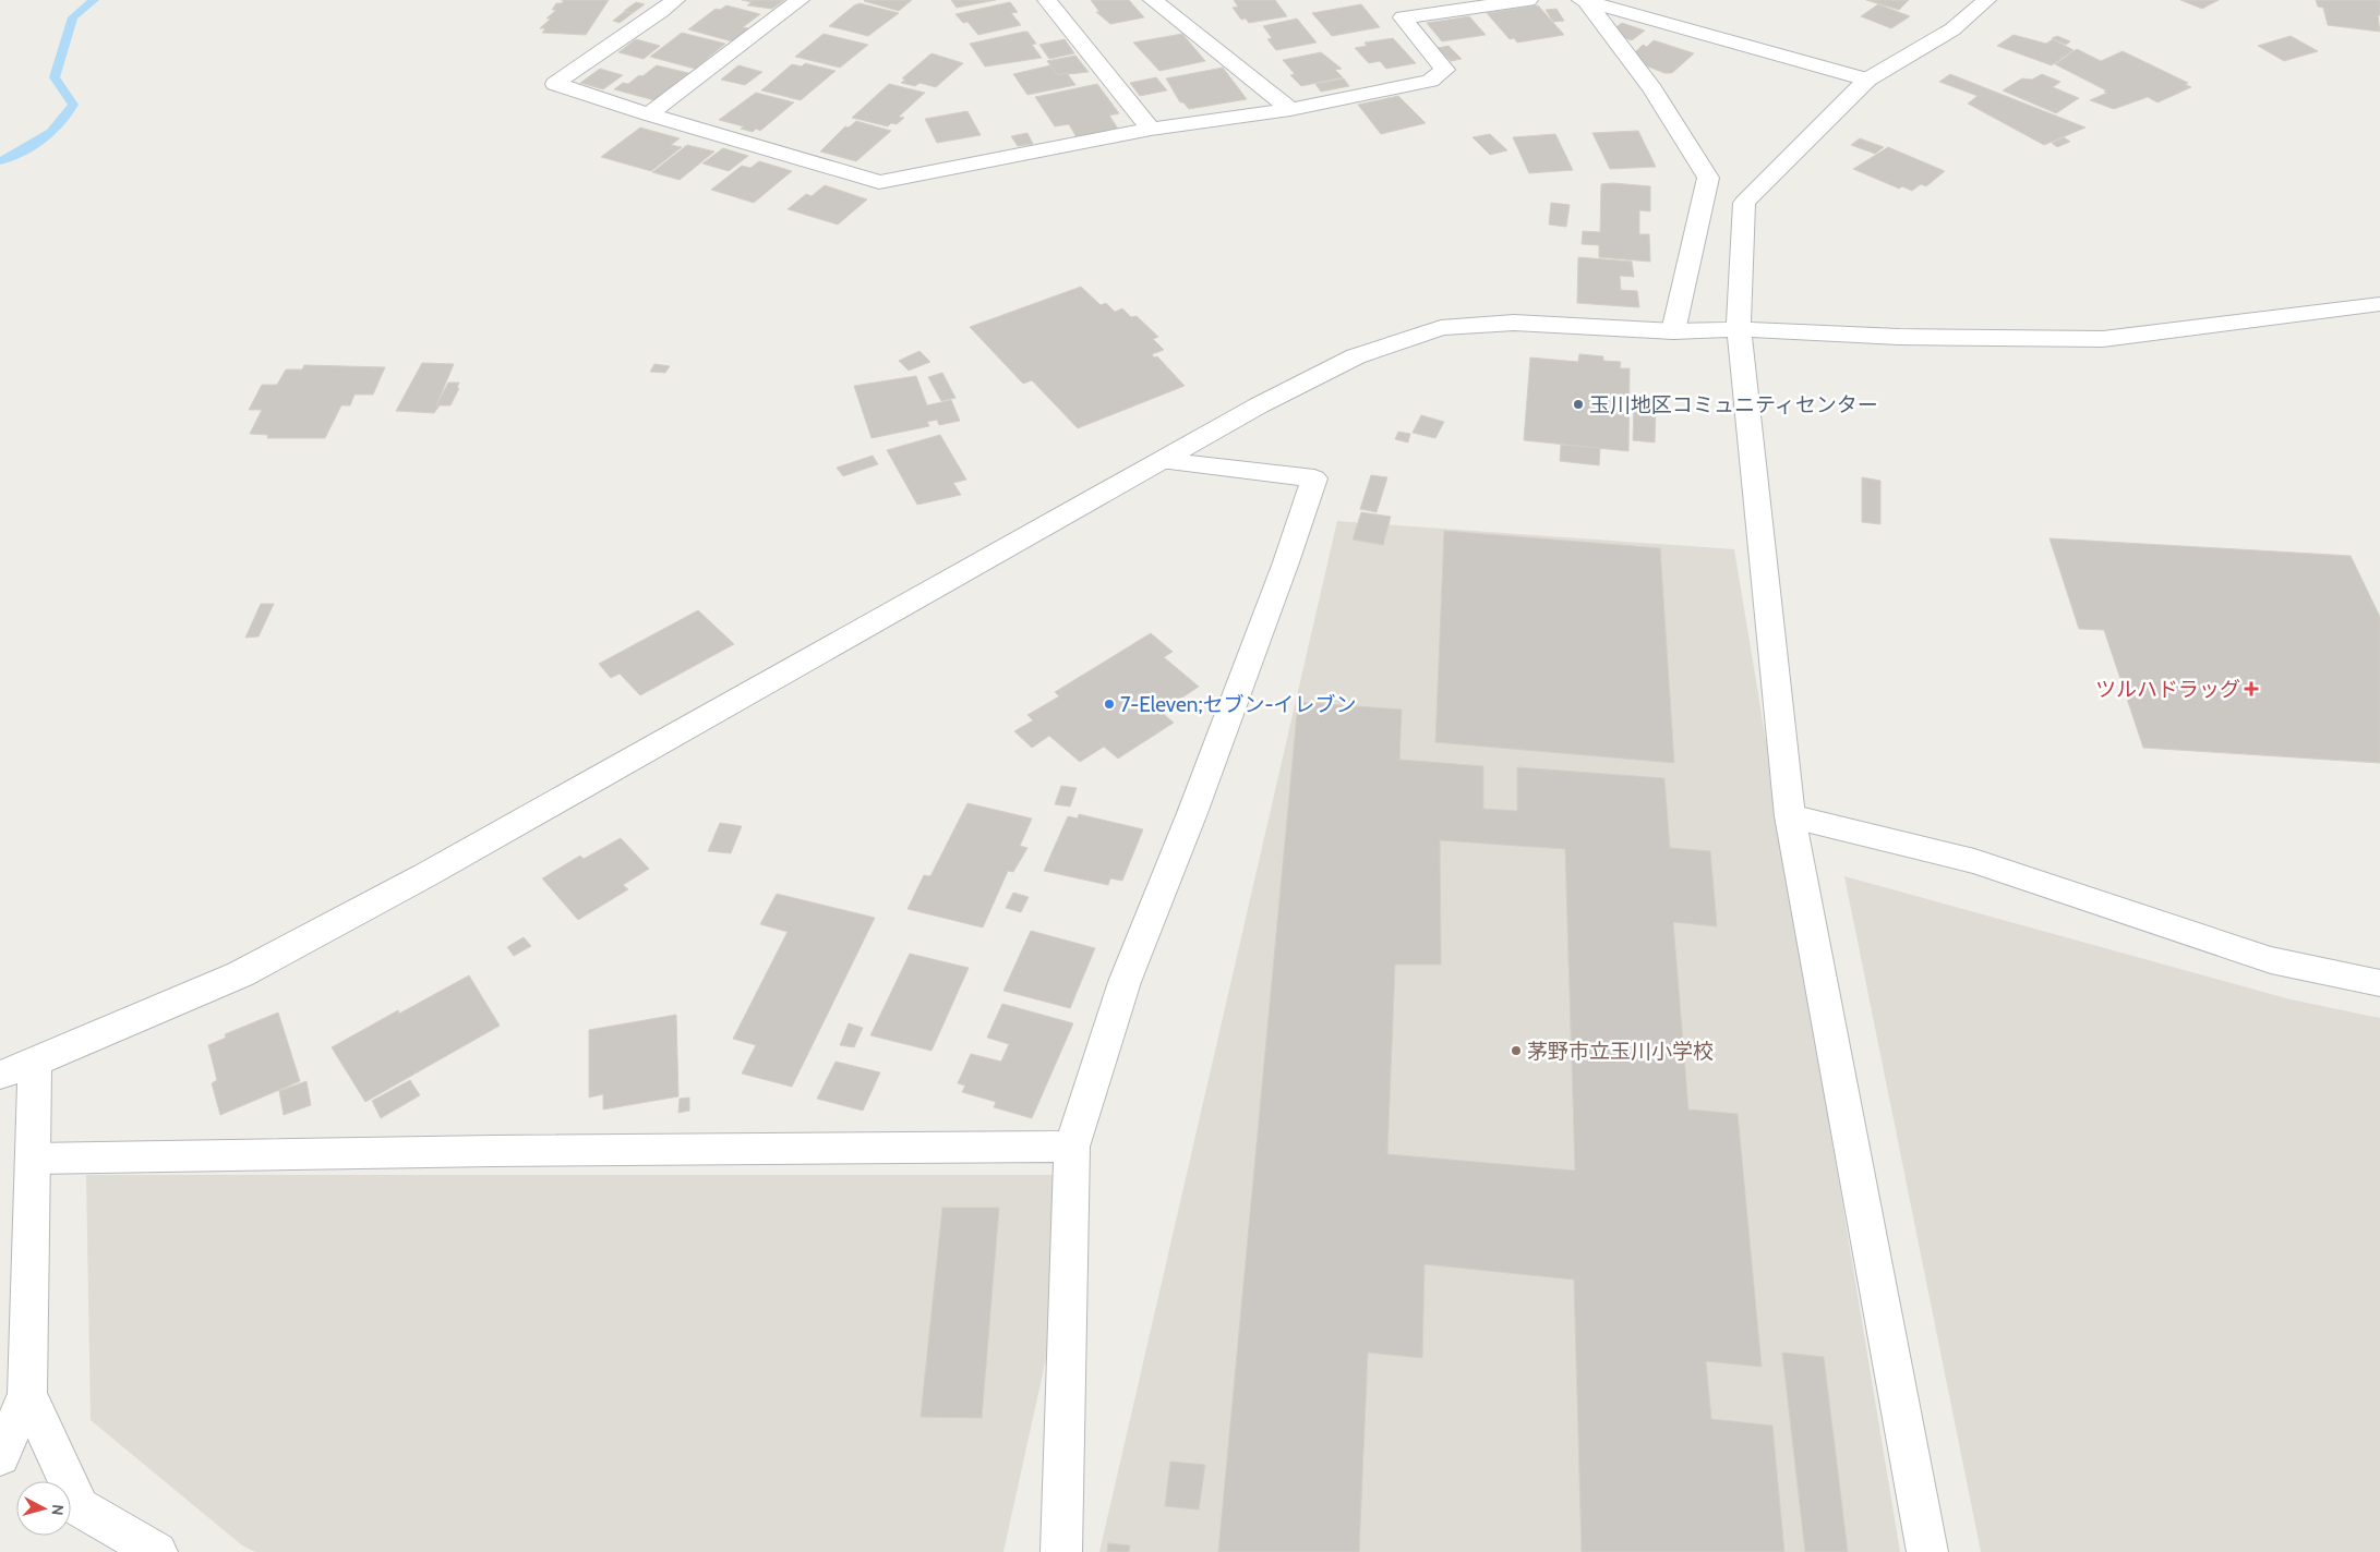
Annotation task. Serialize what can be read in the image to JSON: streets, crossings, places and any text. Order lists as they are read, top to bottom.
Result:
{
  "places": {
    "other": ["玉川地区コミュニティセンター", "7-Eleven;セブン-イレブン", "茅野市立玉川小学校"],
    "health": ["ツルハドラッグ"]
  },
  "north": "right"
}
